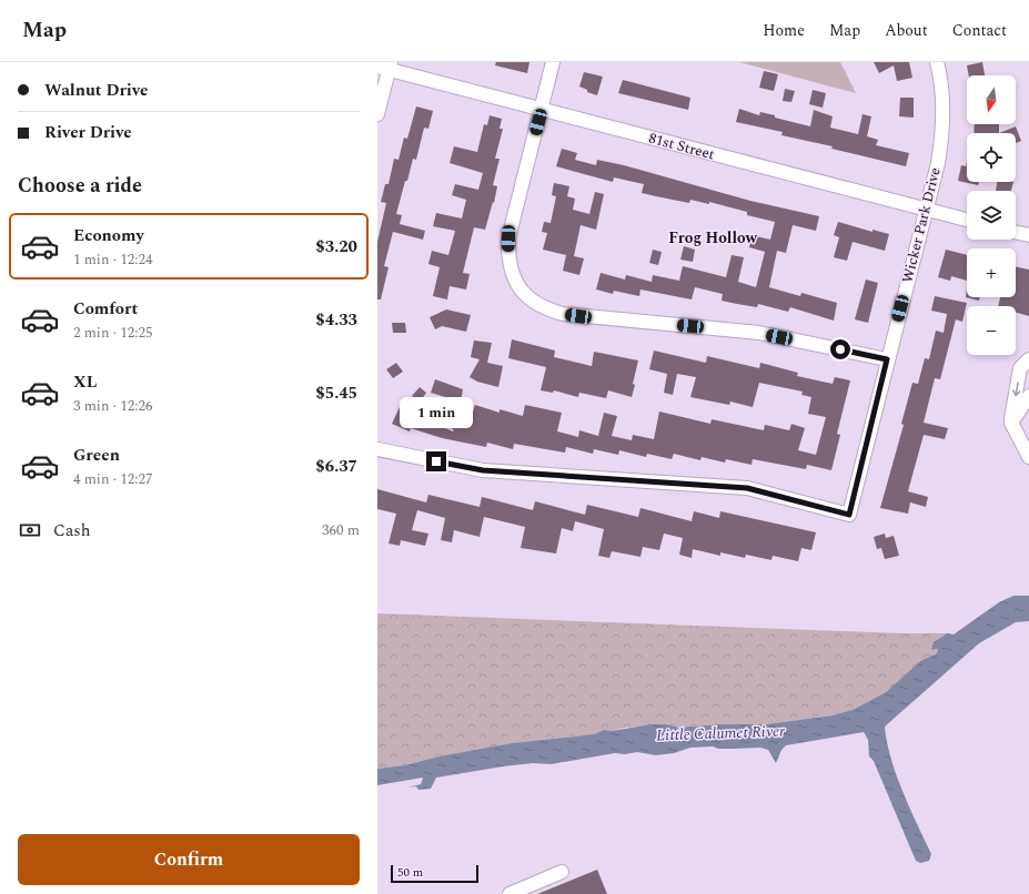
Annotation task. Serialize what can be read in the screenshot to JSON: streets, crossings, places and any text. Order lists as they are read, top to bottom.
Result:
{
  "streets": {
    "street": ["81st Street", "Wicker Park Drive"]
  },
  "crossings": [
    ["81st Street", "Wicker Park Drive"]
  ],
  "districts": ["Frog Hollow"],
  "water": ["Little Calumet River"],
  "scale_bar": "50 m",
  "north": "bottom",
  "page": {
    "header": "Map",
    "nav": [
      "Home",
      "Map",
      "About",
      "Contact"
    ],
    "banner": ["Walnut Drive", "River Drive"],
    "map_buttons": ["+", "−"],
    "heading": "Choose a ride",
    "list": [
      {
        "name": "Economy",
        "note": "1 min · 12:24",
        "value": "$3.20"
      },
      {
        "name": "Comfort",
        "note": "2 min · 12:25",
        "value": "$4.33"
      },
      {
        "name": "XL",
        "note": "3 min · 12:26",
        "value": "$5.45"
      },
      {
        "name": "Green",
        "note": "4 min · 12:27",
        "value": "$6.37"
      }
    ],
    "bubble": "1 min",
    "pay": ["Cash", "360 m"],
    "buttons": "Confirm",
    "scale": "50 m"
  }
}
